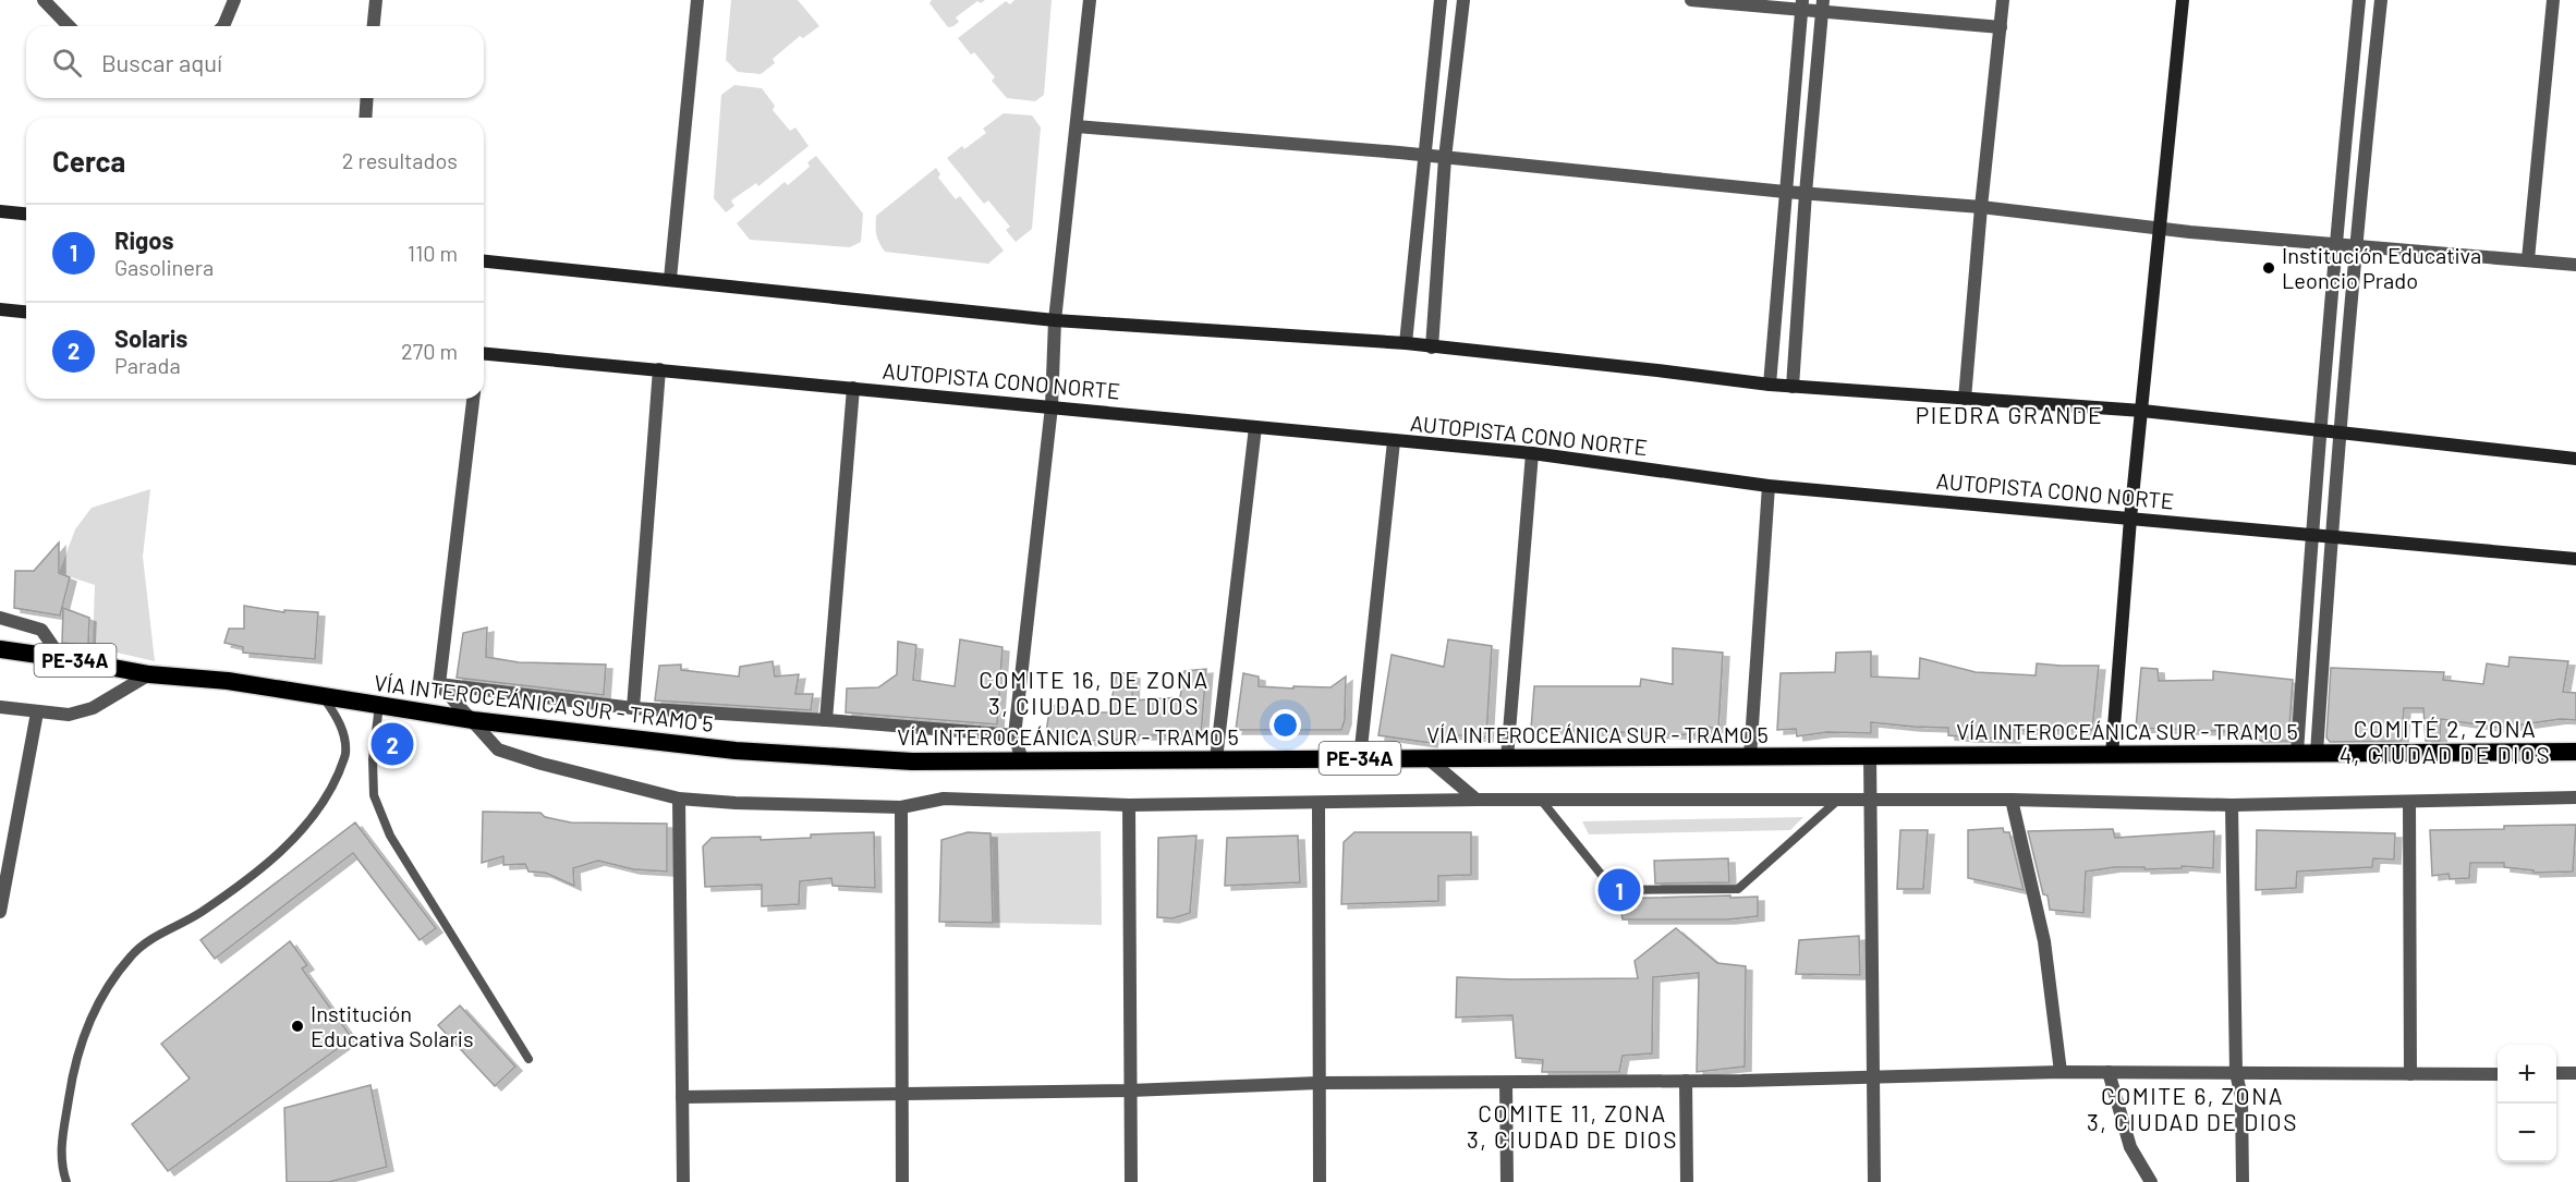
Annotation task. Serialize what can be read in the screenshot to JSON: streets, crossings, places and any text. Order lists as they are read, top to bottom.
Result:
{
  "streets": {
    "highway": ["PE-34A", "VÍA INTEROCEÁNICA SUR - TRAMO 5"],
    "main road": ["AUTOPISTA CONO NORTE"]
  },
  "districts": [
    "PIEDRA GRANDE",
    "COMITE 16, DE ZONA 3, CIUDAD DE DIOS",
    "COMITÉ 2, ZONA 4, CIUDAD DE DIOS",
    "COMITE 6, ZONA 3, CIUDAD DE DIOS",
    "COMITE 11, ZONA 3, CIUDAD DE DIOS"
  ],
  "places": ["Institución Educativa Leoncio Prado", "Institución Educativa Solaris"],
  "page": {
    "search": "Buscar aquí",
    "heading": ["Cerca", "2 resultados"],
    "list": [
      {
        "mark": "1",
        "name": "Rigos",
        "note": "Gasolinera",
        "value": "110 m"
      },
      {
        "mark": "2",
        "name": "Solaris",
        "note": "Parada",
        "value": "270 m"
      }
    ],
    "pins": ["2", "1"],
    "map_buttons": ["+", "−"]
  }
}
